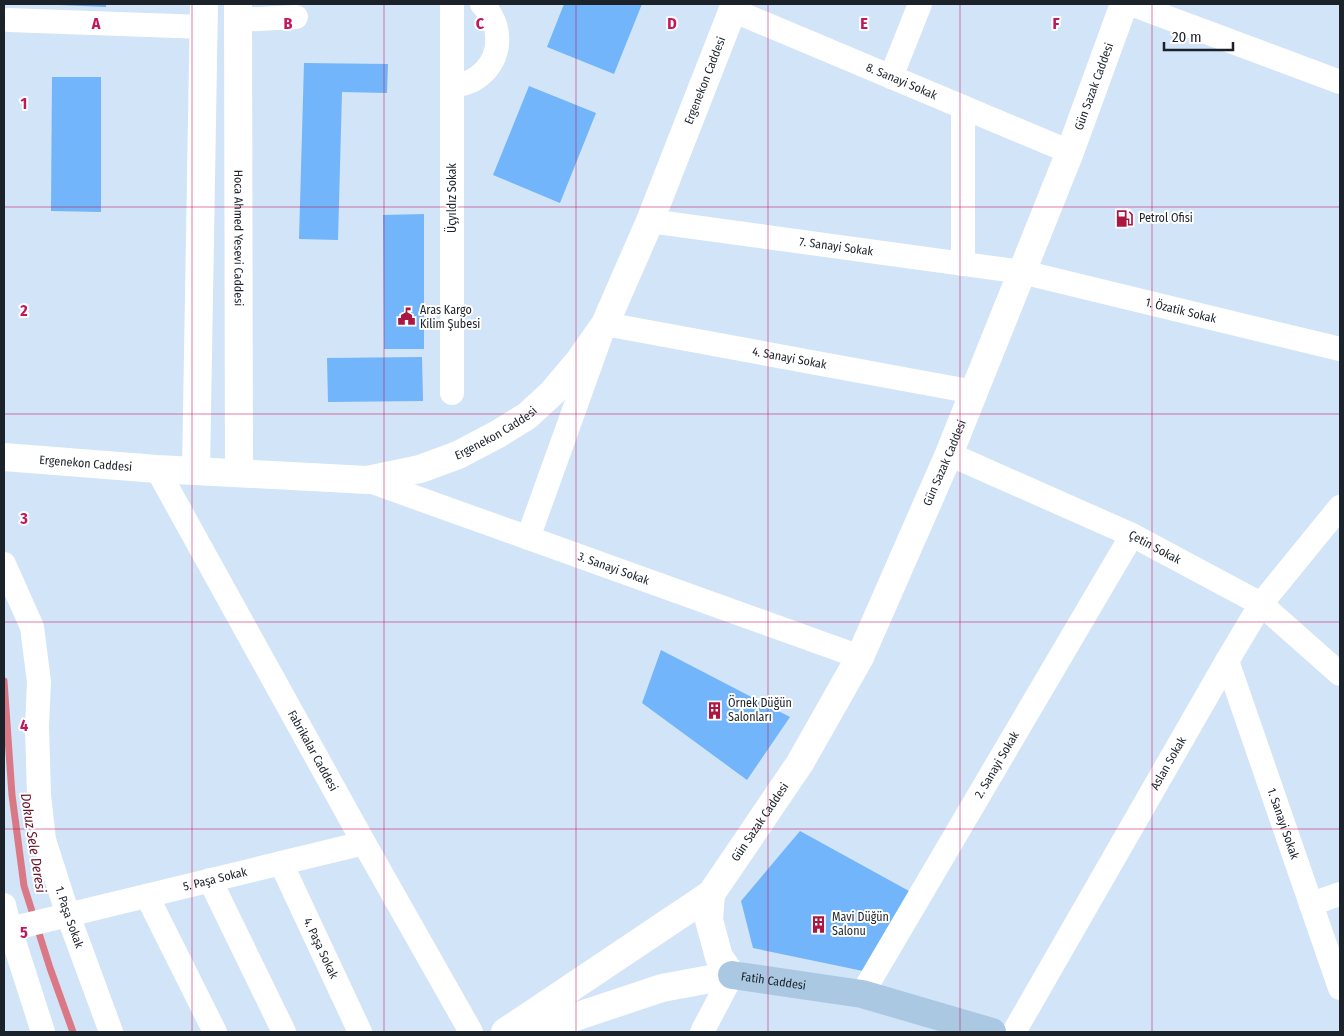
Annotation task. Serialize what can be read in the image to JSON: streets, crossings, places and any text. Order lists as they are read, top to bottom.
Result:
{
  "streets": {
    "main road": ["Fatih Caddesi"],
    "street": [
      "Ergenekon Caddesi",
      "8. Sanayi Sokak",
      "Gün Sazak Caddesi",
      "Üçyıldız Sokak",
      "Hoca Ahmed Yesevi Caddesi",
      "7. Sanayi Sokak",
      "1. Özatik Sokak",
      "4. Sanayi Sokak",
      "Çetin Sokak",
      "3. Sanayi Sokak",
      "Fabrikalar Caddesi",
      "2. Sanayi Sokak",
      "Aslan Sokak",
      "1. Sanayi Sokak",
      "5. Paşa Sokak",
      "1. Paşa Sokak",
      "4. Paşa Sokak"
    ]
  },
  "crossings": [
    ["Ergenekon Caddesi", "8. Sanayi Sokak"],
    ["Ergenekon Caddesi", "Hoca Ahmed Yesevi Caddesi"],
    ["Ergenekon Caddesi", "7. Sanayi Sokak"],
    ["Ergenekon Caddesi", "4. Sanayi Sokak"],
    ["Ergenekon Caddesi", "3. Sanayi Sokak"],
    ["Ergenekon Caddesi", "Fabrikalar Caddesi"],
    ["8. Sanayi Sokak", "Gün Sazak Caddesi"],
    ["Gün Sazak Caddesi", "7. Sanayi Sokak"],
    ["Gün Sazak Caddesi", "1. Özatik Sokak"],
    ["Gün Sazak Caddesi", "4. Sanayi Sokak"],
    ["Gün Sazak Caddesi", "Çetin Sokak"],
    ["Gün Sazak Caddesi", "3. Sanayi Sokak"],
    ["7. Sanayi Sokak", "1. Özatik Sokak"],
    ["Çetin Sokak", "2. Sanayi Sokak"],
    ["Çetin Sokak", "Aslan Sokak"],
    ["Fabrikalar Caddesi", "5. Paşa Sokak"],
    ["2. Sanayi Sokak", "Fatih Caddesi"],
    ["Aslan Sokak", "1. Sanayi Sokak"],
    ["5. Paşa Sokak", "1. Paşa Sokak"],
    ["5. Paşa Sokak", "4. Paşa Sokak"]
  ],
  "water": ["Dokuz Sele Deresi"],
  "places": {
    "fuel station": ["Petrol Ofisi"],
    "public building": ["Aras Kargo Kilim Şubesi"],
    "building": ["Örnek Düğün Salonları", "Mavi Düğün Salonu"]
  },
  "scale_bar": "20 m",
  "grid": {
    "columns": [
      "A",
      "B",
      "C",
      "D",
      "E",
      "F"
    ],
    "rows": [
      "1",
      "2",
      "3",
      "4",
      "5"
    ]
  }
}
